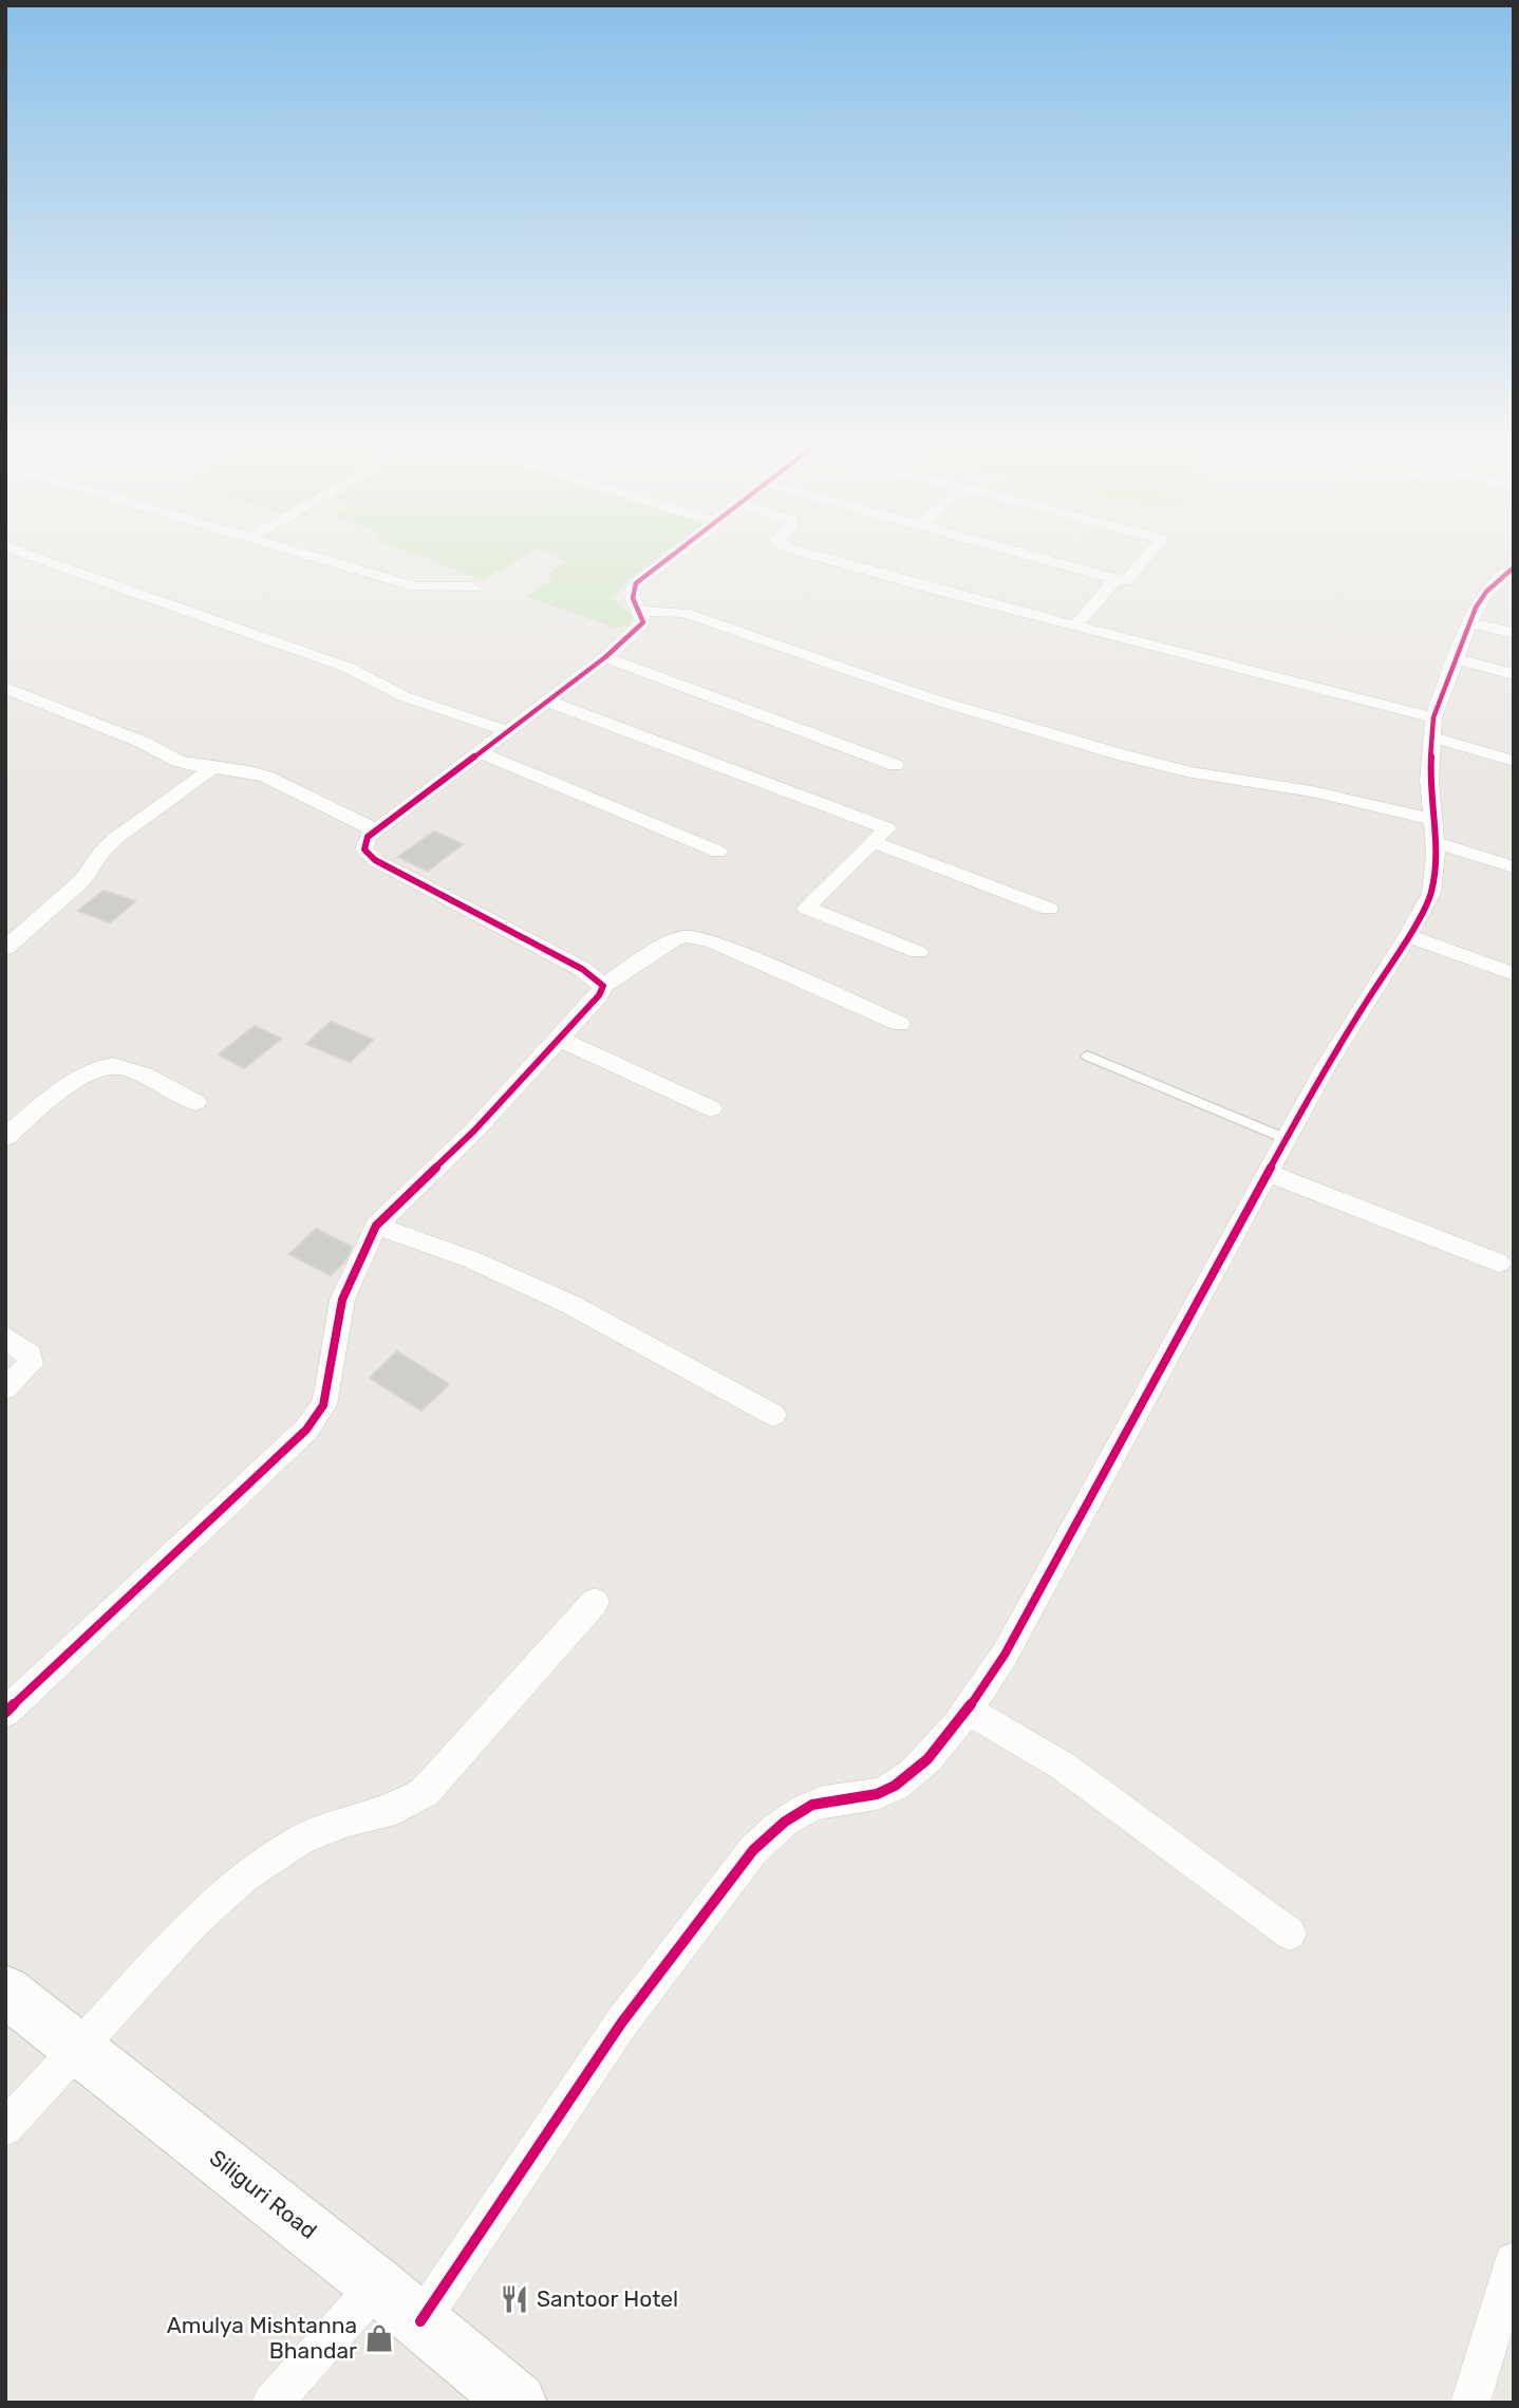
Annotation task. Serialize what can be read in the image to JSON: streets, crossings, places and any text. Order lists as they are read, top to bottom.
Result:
{
  "streets": {
    "main road": ["Siliguri Road"]
  },
  "places": {
    "restaurant": ["Santoor Hotel"],
    "shop": ["Amulya Mishtanna Bhandar"]
  }
}
